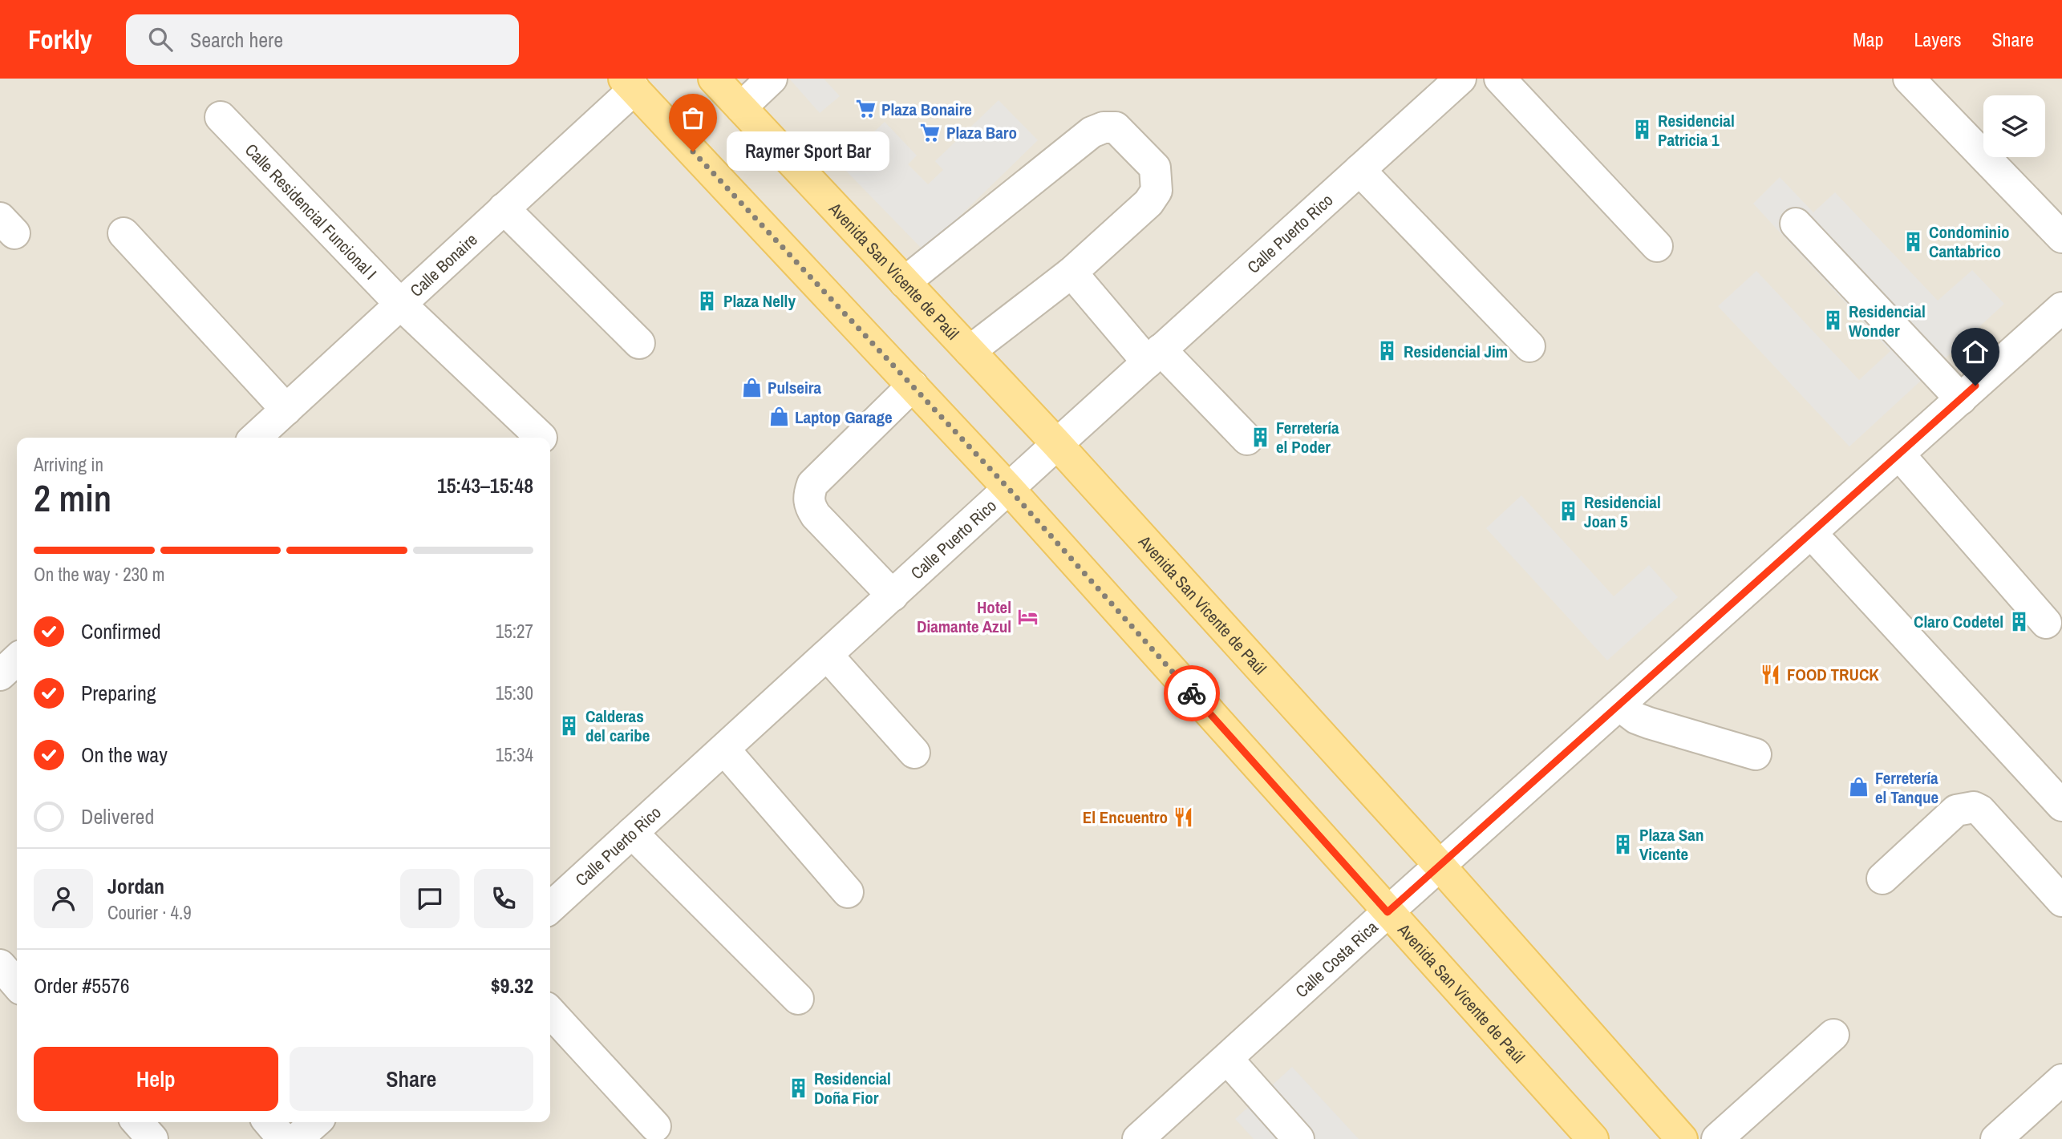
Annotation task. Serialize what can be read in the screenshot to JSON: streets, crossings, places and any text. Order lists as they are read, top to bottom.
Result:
{
  "streets": {
    "main road": ["Avenida San Vicente de Paúl"],
    "street": [
      "Calle Residencial Funcional I",
      "Calle Puerto Rico",
      "Calle Bonaire",
      "Calle Costa Rica"
    ]
  },
  "crossings": [
    ["Calle Residencial Funcional I", "Calle Bonaire"],
    ["Calle Puerto Rico", "Avenida San Vicente de Paúl"],
    ["Calle Bonaire", "Avenida San Vicente de Paúl"],
    ["Avenida San Vicente de Paúl", "Calle Costa Rica"]
  ],
  "places": {
    "supermarket": ["Plaza Bonaire", "Plaza Baro"],
    "building": [
      "Residencial Patricia 1",
      "Condominio Cantabrico",
      "Plaza Nelly",
      "Residencial Wonder",
      "Residencial Jim",
      "Ferretería el Poder",
      "Residencial Joan 5",
      "Claro Codetel",
      "Calderas del caribe",
      "Plaza San Vicente",
      "Residencial Doña Fior"
    ],
    "other": ["Raymer Sport Bar"],
    "shop": ["Pulseira", "Laptop Garage", "Ferretería el Tanque"],
    "hotel": ["Hotel Diamante Azul"],
    "restaurant": ["FOOD TRUCK", "El Encuentro"]
  },
  "page": {
    "header": "Forkly",
    "search": "Search here",
    "nav": ["Map", "Layers", "Share"],
    "bubble": "Raymer Sport Bar",
    "heading": ["2 min", "Arriving in", "15:43–15:48"],
    "panel": [
      "Jordan",
      "Courier · 4.9",
      "Order #5576",
      "$9.32"
    ],
    "bar": "On the way · 230 m",
    "list": [
      ["Confirmed", "15:27"],
      ["Preparing", "15:30"],
      ["On the way", "15:34"],
      "Delivered"
    ],
    "buttons": ["Help", "Share"]
  }
}
